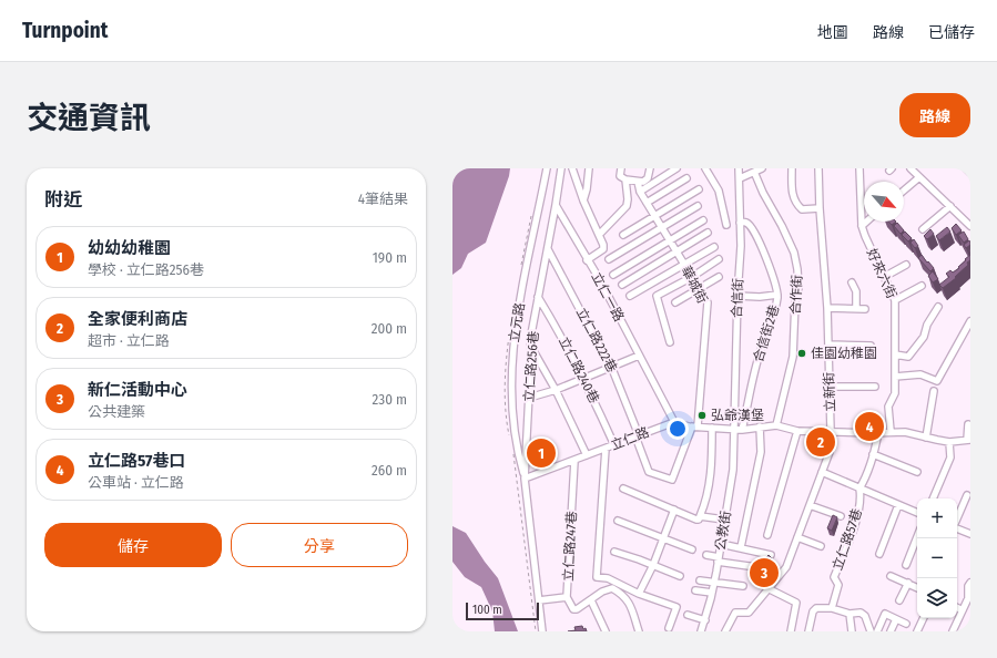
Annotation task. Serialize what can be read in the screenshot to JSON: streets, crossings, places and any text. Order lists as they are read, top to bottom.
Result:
{
  "streets": {
    "street": [
      "好來六街",
      "華城街",
      "合作街",
      "立仁一路",
      "合信街",
      "立元路",
      "合信街2巷",
      "立仁路222巷",
      "立仁路256巷",
      "立仁路240巷",
      "立新街",
      "立仁路",
      "公教街",
      "立仁路57巷",
      "立仁路247巷"
    ]
  },
  "crossings": [
    ["華城街", "立仁路222巷"],
    ["立仁一路", "立仁路256巷"],
    ["立仁一路", "立仁路"],
    ["合信街", "合信街2巷"],
    ["合信街", "公教街"],
    ["立元路", "立仁路256巷"],
    ["立元路", "立仁路"],
    ["立仁路222巷", "立仁路256巷"],
    ["立仁路222巷", "立仁路"],
    ["立仁路256巷", "立仁路240巷"],
    ["立仁路256巷", "立仁路"],
    ["立仁路240巷", "立仁路"],
    ["立仁路", "立仁路247巷"]
  ],
  "places": ["佳園幼稚園", "弘爺漢堡"],
  "scale_bar": "100 m",
  "north": "bottom right",
  "page": {
    "header": "Turnpoint",
    "nav": ["地圖", "路線", "已儲存"],
    "title": "交通資訊",
    "buttons": [
      "路線",
      ["儲存", "分享"]
    ],
    "heading": ["附近", "4筆結果"],
    "list": [
      {
        "mark": "1",
        "name": "幼幼幼稚園",
        "note": "學校 · 立仁路256巷",
        "value": "190 m"
      },
      {
        "mark": "2",
        "name": "全家便利商店",
        "note": "超市 · 立仁路",
        "value": "200 m"
      },
      {
        "mark": "3",
        "name": "新仁活動中心",
        "note": "公共建築",
        "value": "230 m"
      },
      {
        "mark": "4",
        "name": "立仁路57巷口",
        "note": "公車站 · 立仁路",
        "value": "260 m"
      }
    ],
    "pins": [
      "4",
      "2",
      "1",
      "3"
    ],
    "map_buttons": ["+", "−"],
    "scale": "100 m"
  }
}
